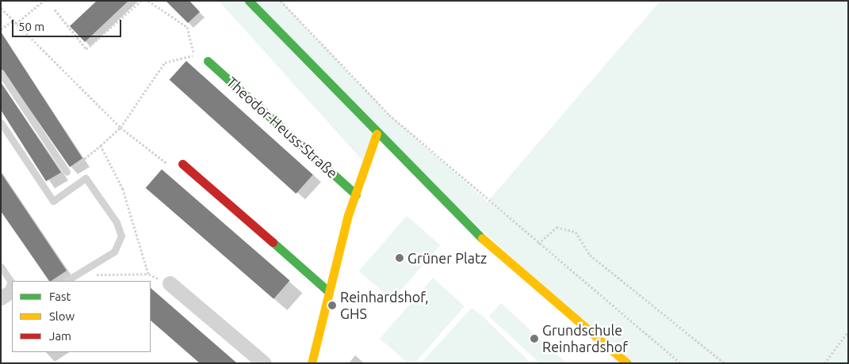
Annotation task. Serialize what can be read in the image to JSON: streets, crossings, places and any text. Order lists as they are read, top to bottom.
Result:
{
  "streets": {
    "street": ["Theodor-Heuss-Straße"]
  },
  "places": ["Grüner Platz", "Reinhardshof, GHS", "Grundschule Reinhardshof"],
  "legend": ["Fast", "Slow", "Jam"],
  "scale_bar": "50 m"
}
